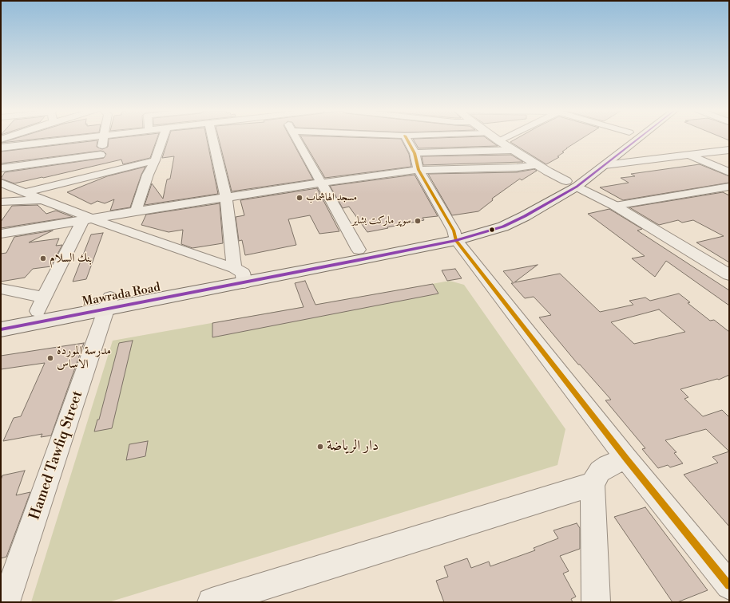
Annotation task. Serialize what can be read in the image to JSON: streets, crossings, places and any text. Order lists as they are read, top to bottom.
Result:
{
  "streets": {
    "main road": ["Mawrada Road"],
    "street": ["Hamed Tawfiq Street"]
  },
  "crossings": [
    ["Mawrada Road", "Hamed Tawfiq Street"]
  ],
  "places": [
    "مسجد الهاشماب",
    "سوپر مارکت بشاير",
    "بنك السلام",
    "مدرسة الموردة الاساس",
    "دار الرياضة"
  ]
}
